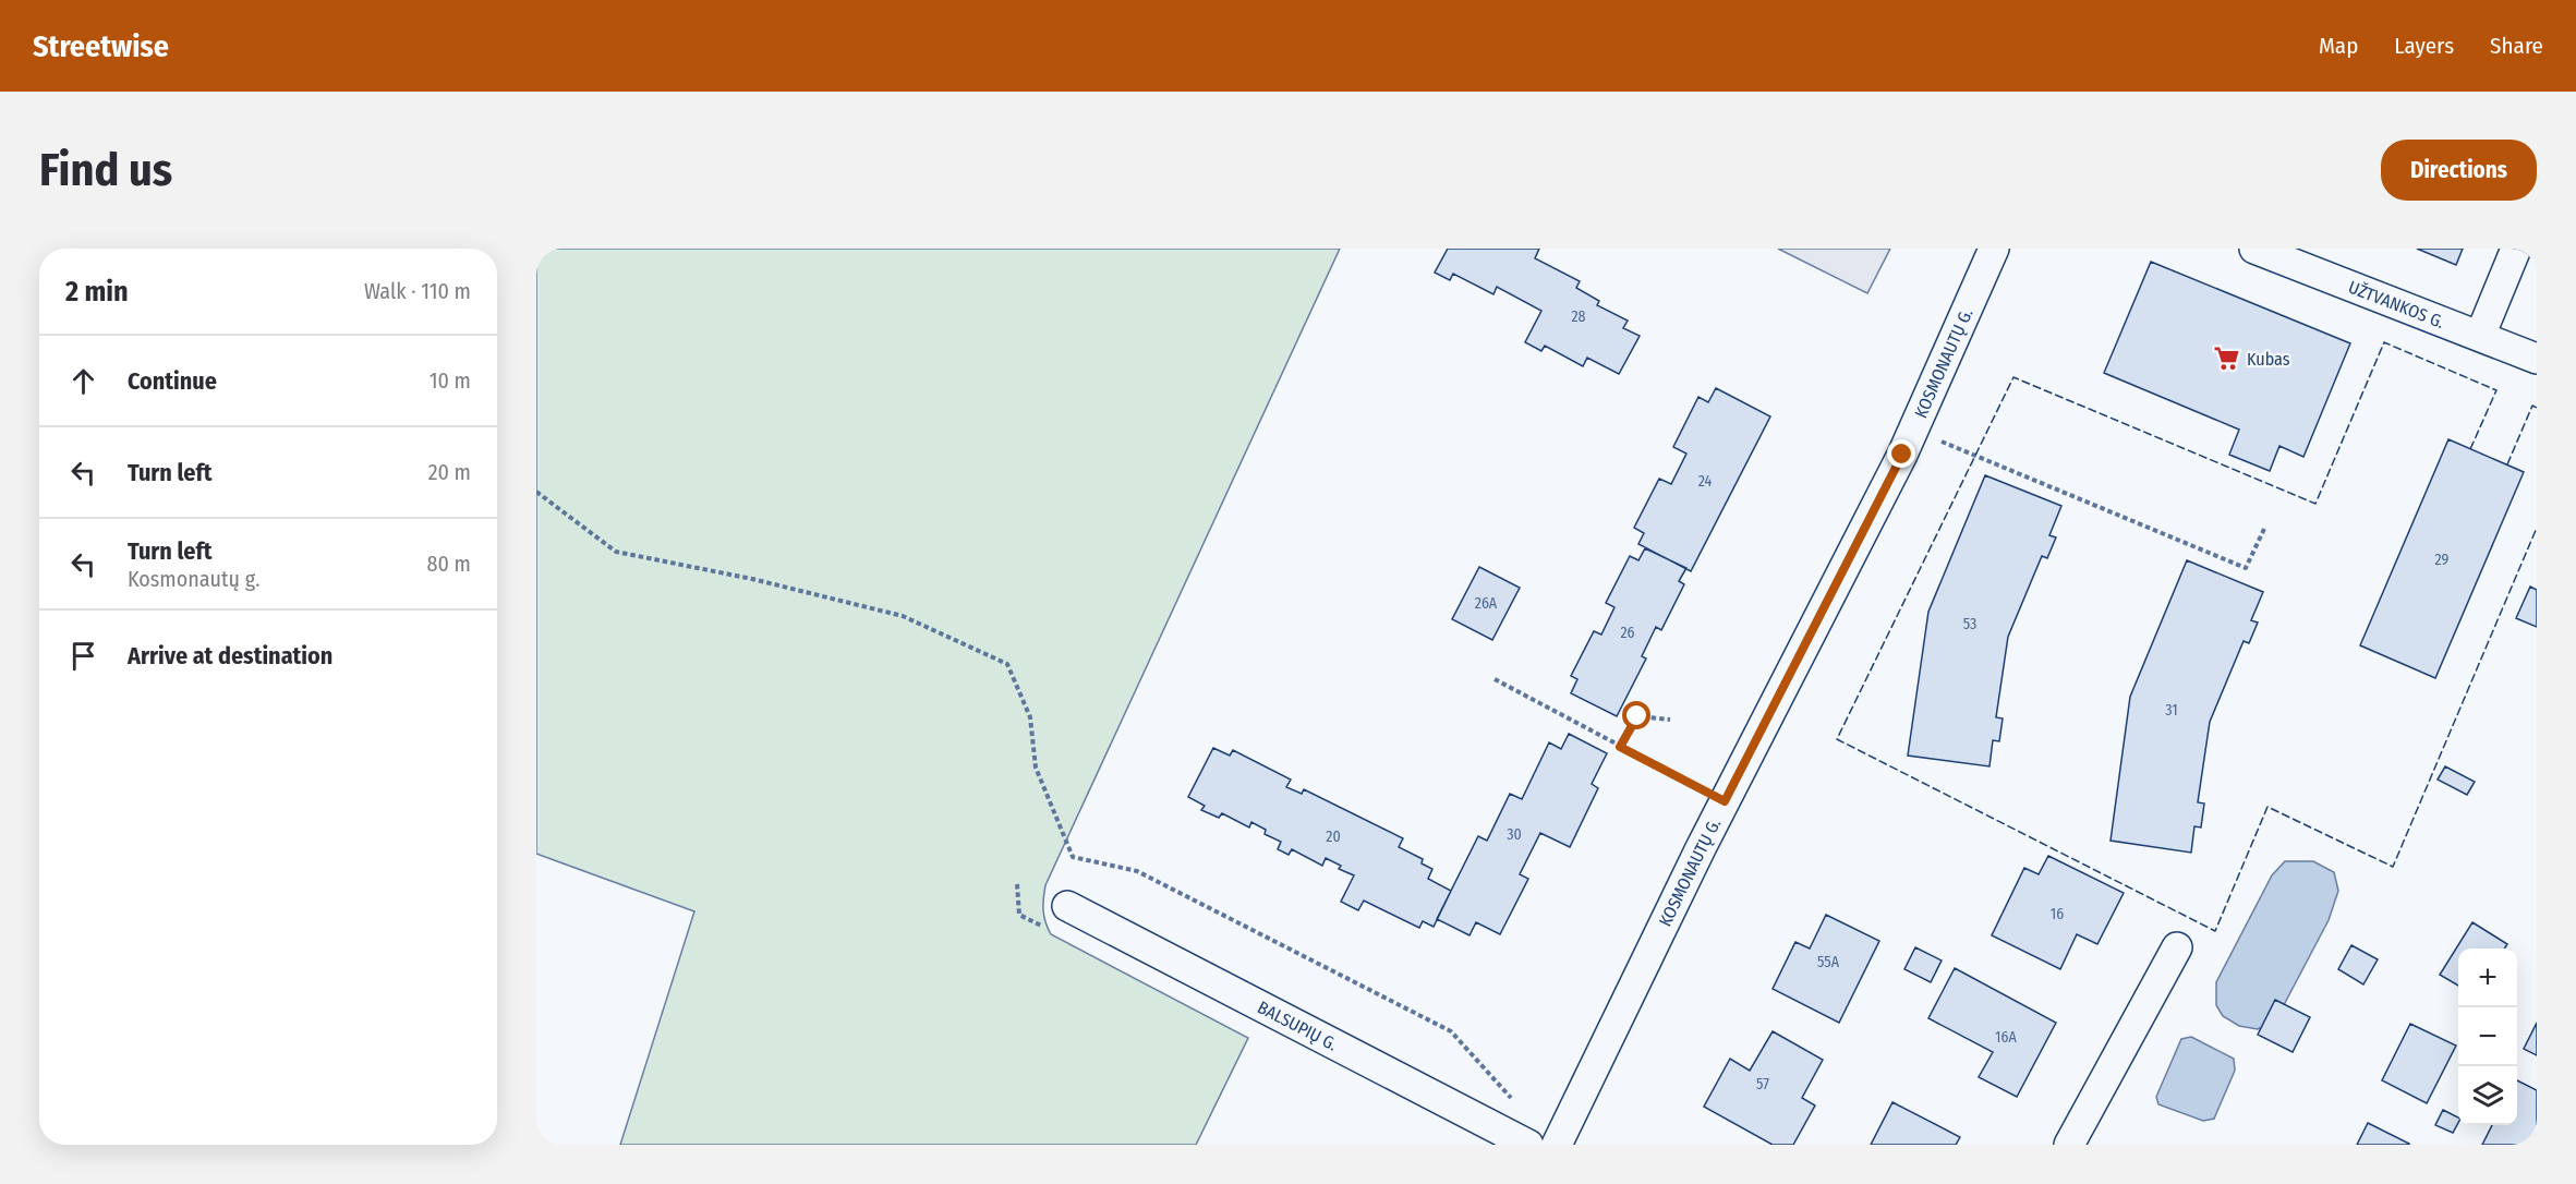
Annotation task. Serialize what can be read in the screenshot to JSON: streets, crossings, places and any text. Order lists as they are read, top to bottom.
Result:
{
  "streets": {
    "street": ["UŽTVANKOS G.", "KOSMONAUTŲ G.", "BALSUPIŲ G."]
  },
  "places": {
    "supermarket": ["Kubas"]
  },
  "house_numbers": [
    "28",
    "24",
    "29",
    "26A",
    "53",
    "26",
    "31",
    "30",
    "20",
    "16",
    "55A",
    "16A",
    "57"
  ],
  "page": {
    "header": "Streetwise",
    "nav": ["Map", "Layers", "Share"],
    "buttons": "Directions",
    "title": "Find us",
    "heading": ["2 min", "Walk · 110 m"],
    "list": [
      ["Continue", "10 m"],
      ["Turn left", "20 m"],
      ["Turn left", "Kosmonautų g.", "80 m"],
      "Arrive at destination"
    ],
    "map_buttons": ["+", "−"]
  }
}
